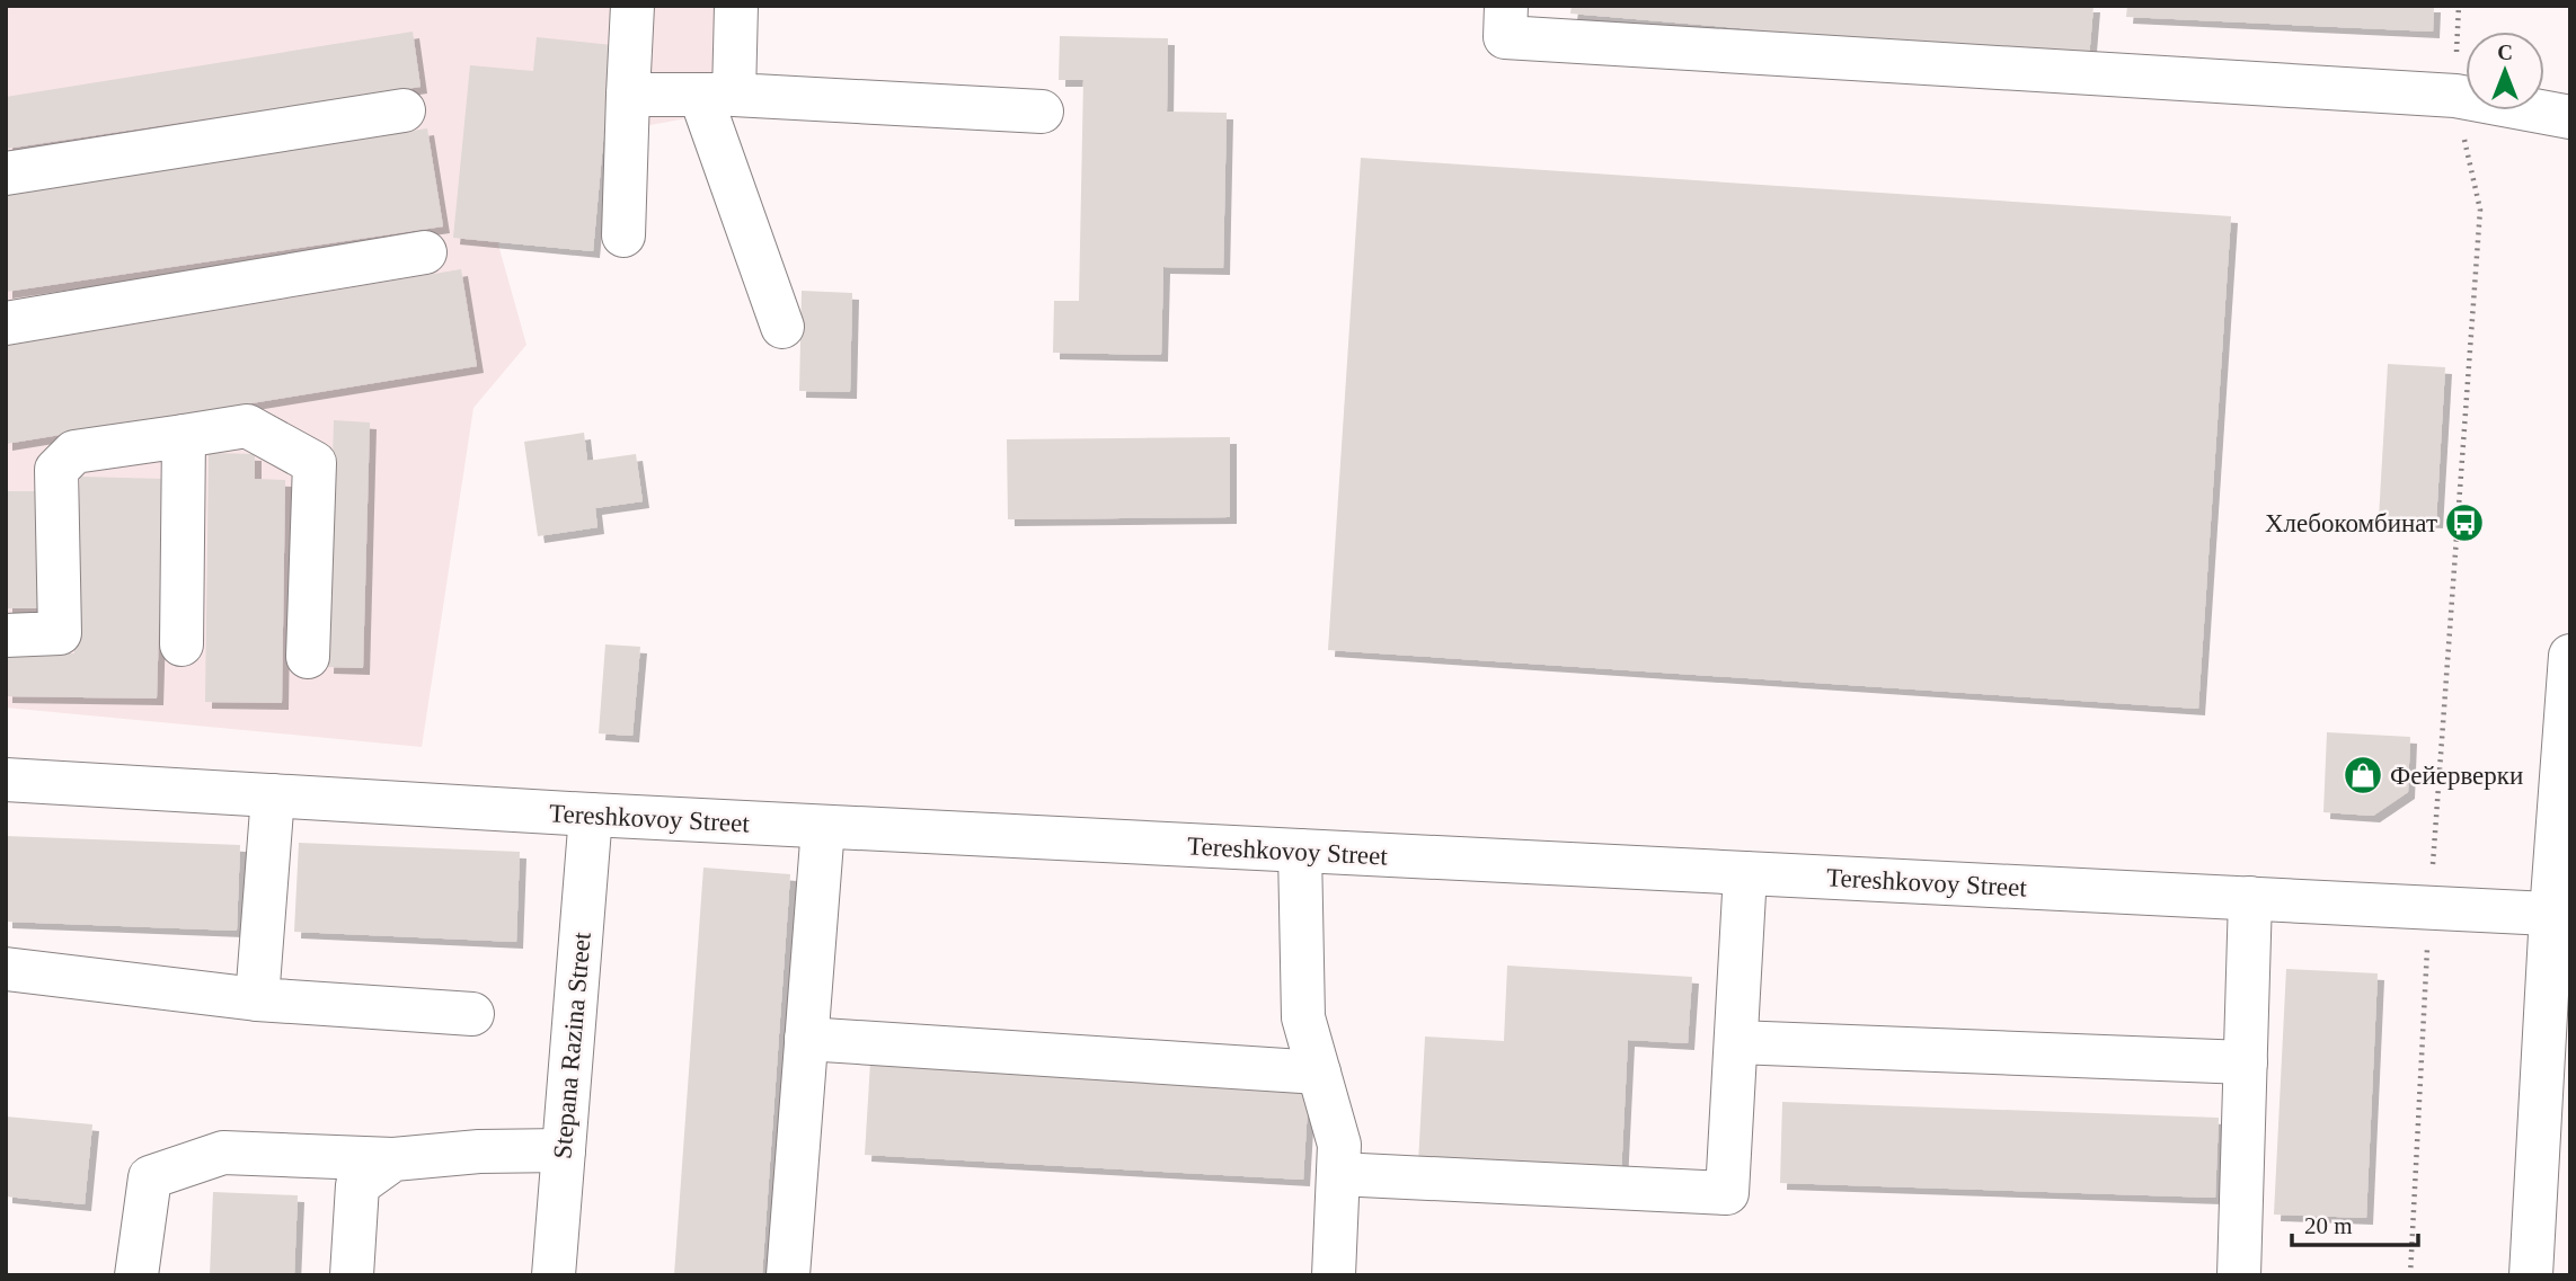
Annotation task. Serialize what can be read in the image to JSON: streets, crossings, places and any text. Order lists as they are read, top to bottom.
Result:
{
  "streets": {
    "street": ["Tereshkovoy Street", "Stepana Razina Street"]
  },
  "crossings": [
    ["Tereshkovoy Street", "Stepana Razina Street"]
  ],
  "places": {
    "bus stop": ["Хлебокомбинат"],
    "shop": ["Фейерверки"]
  },
  "scale_bar": "20 m",
  "north": "top"
}
